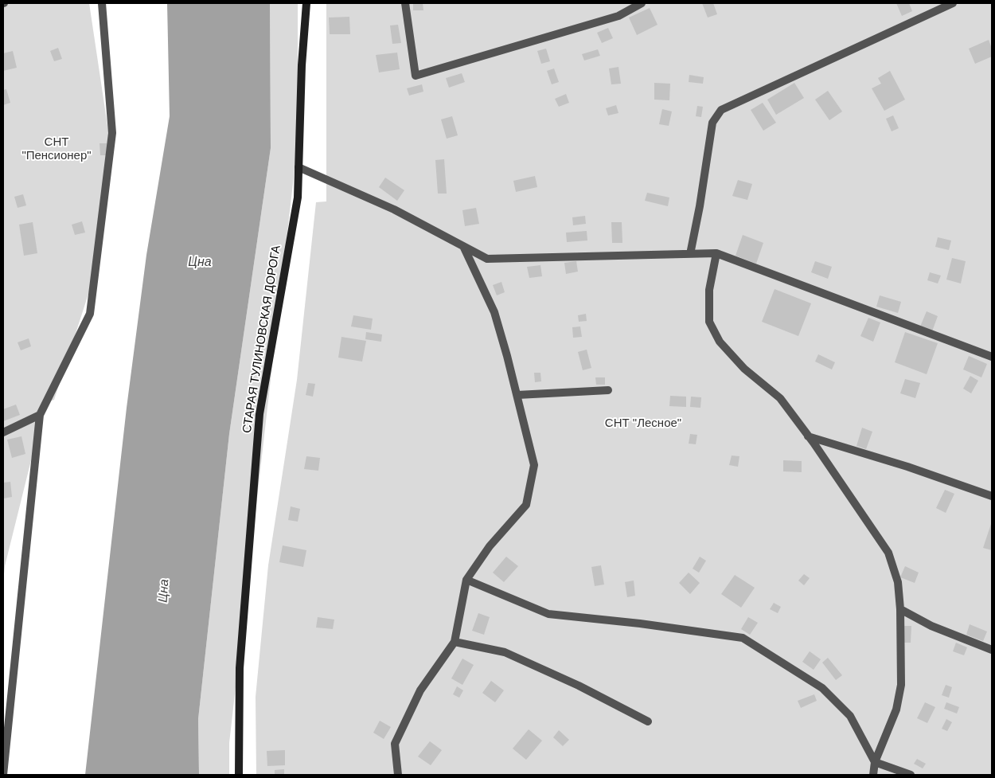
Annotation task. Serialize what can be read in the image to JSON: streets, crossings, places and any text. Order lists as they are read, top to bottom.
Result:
{
  "streets": {
    "street": ["СТАРАЯ ТУЛИНОВСКАЯ ДОРОГА"]
  },
  "water": ["Цна"],
  "parks": ["СНТ \"Пенсионер\"", "СНТ \"Лесное\""]
}
